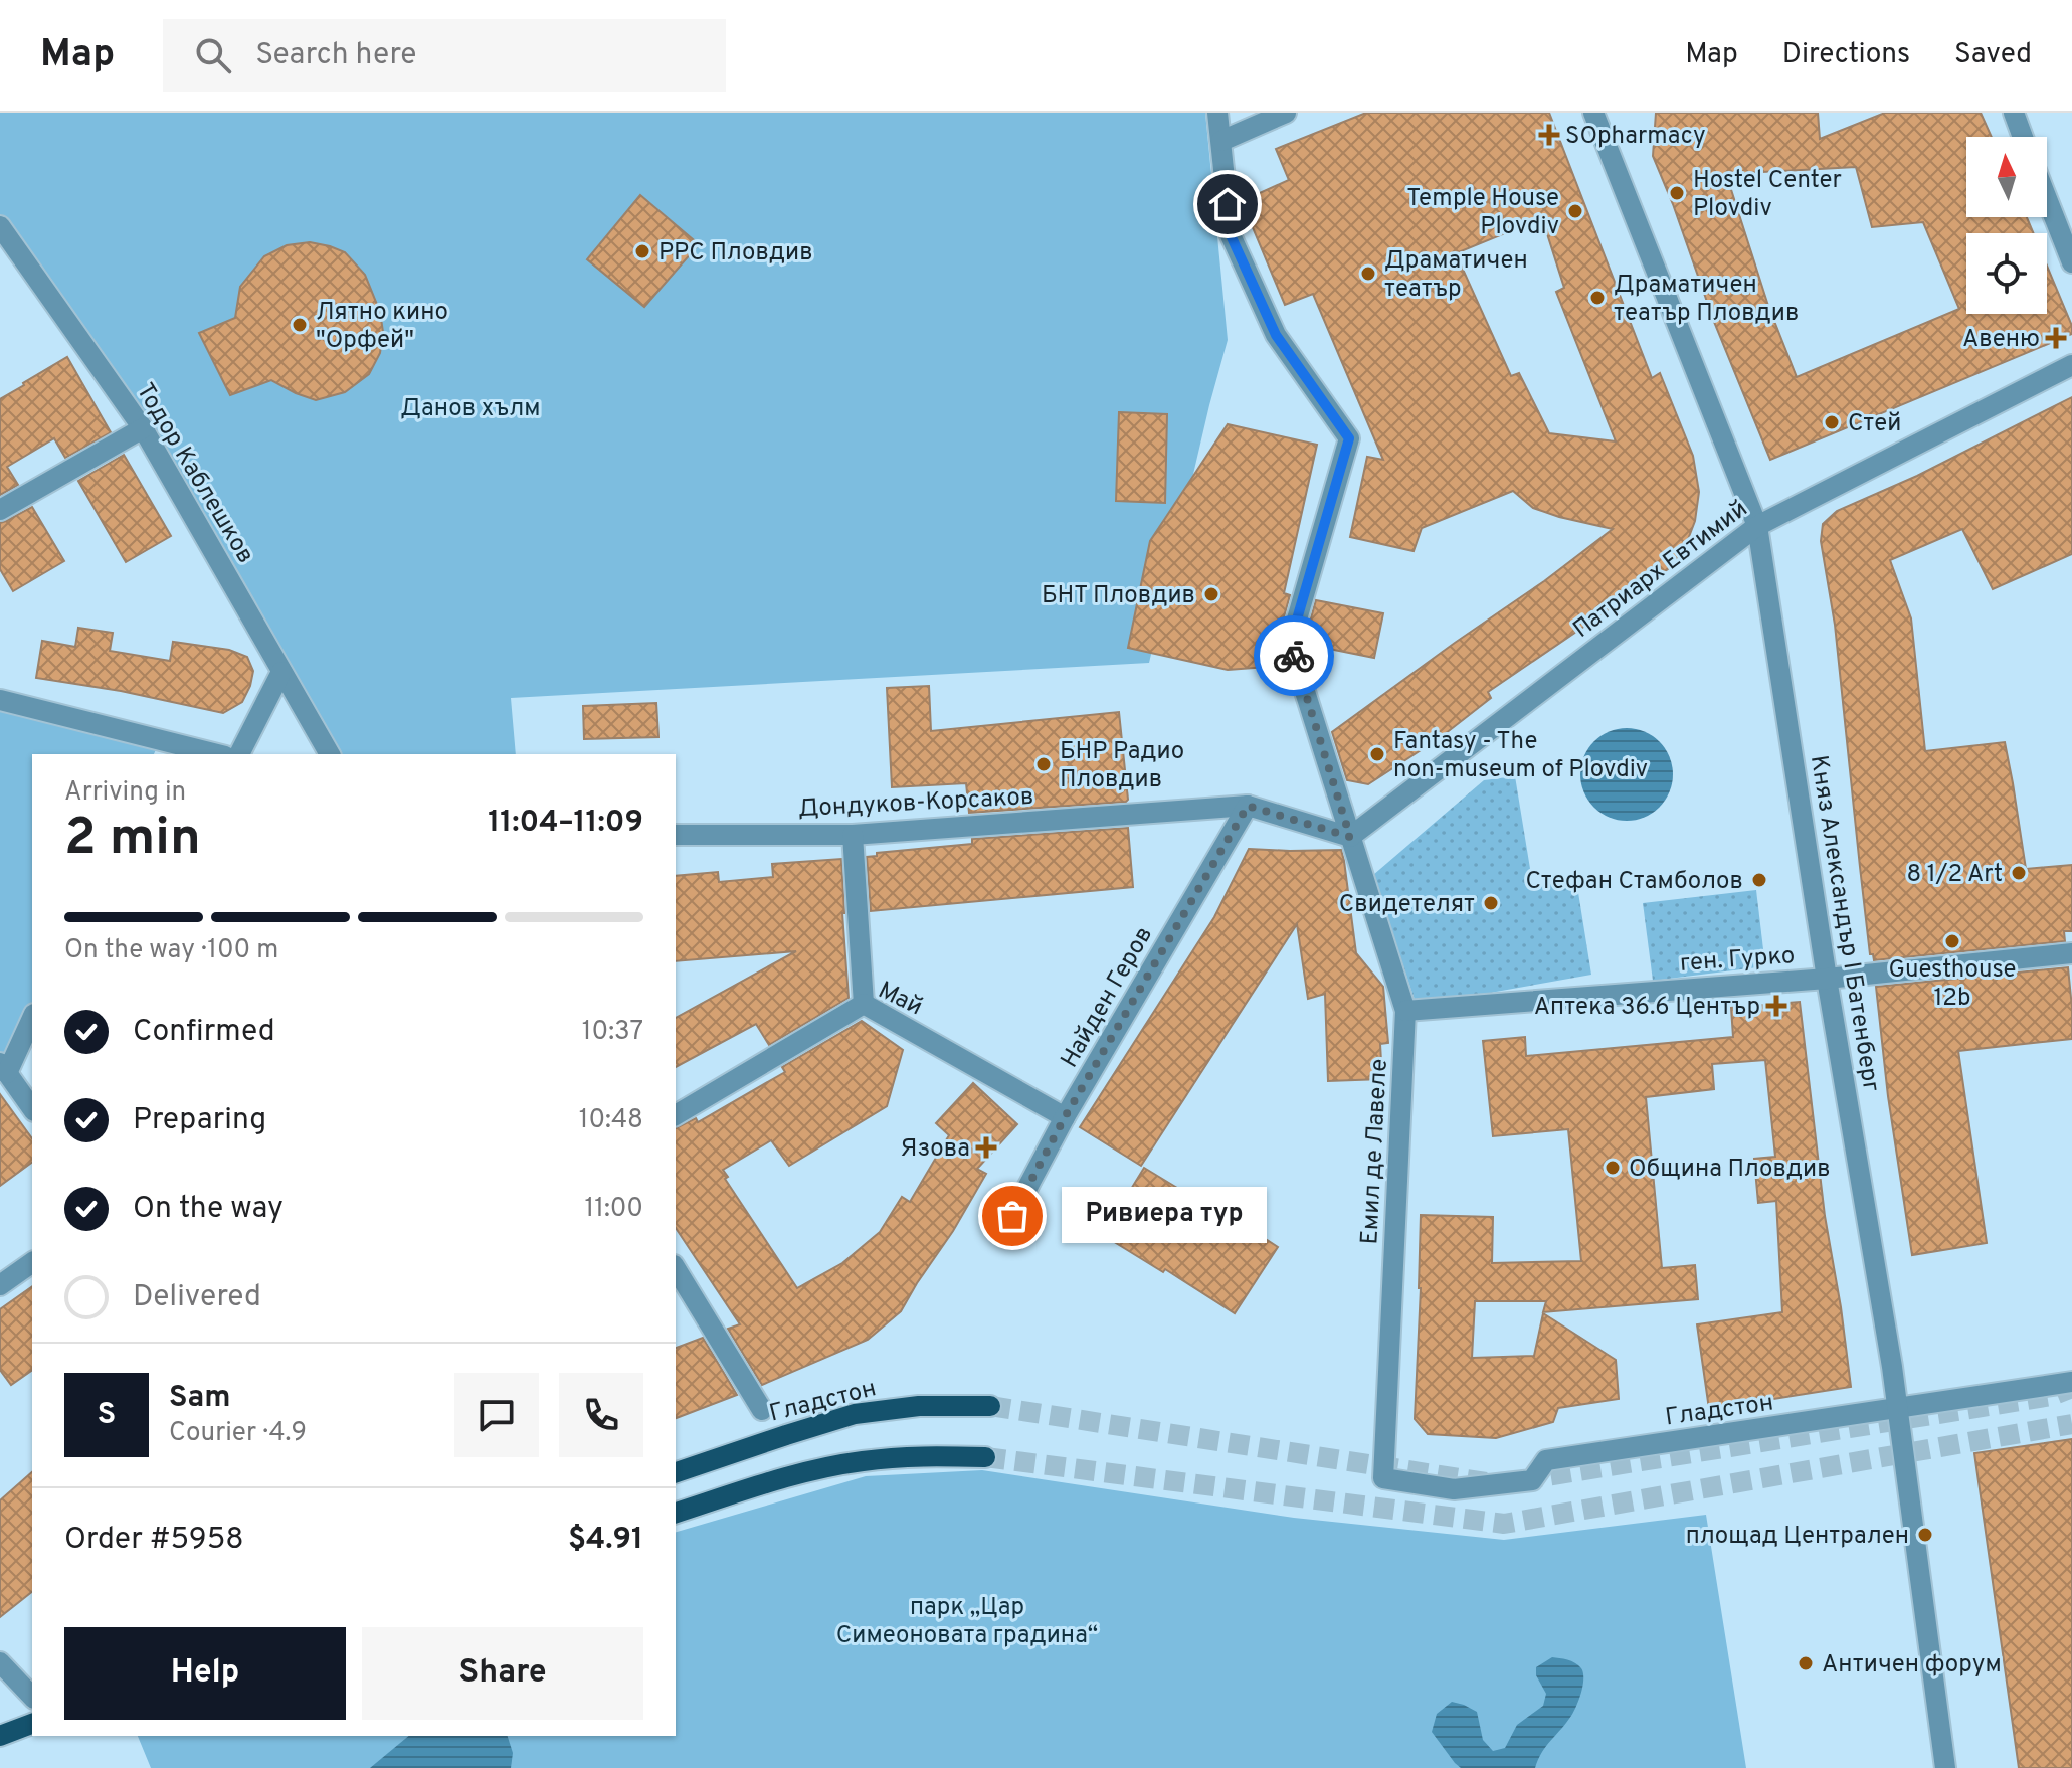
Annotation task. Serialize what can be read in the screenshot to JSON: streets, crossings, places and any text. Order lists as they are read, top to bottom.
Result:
{
  "streets": {
    "main road": ["Гладстон"],
    "street": [
      "Тодор Каблешков",
      "Патриарх Евтимий",
      "Дондуков-Корсаков",
      "Княз Александър I Батенберг",
      "ген. Гурко",
      "Найден Геров",
      "Май",
      "Емил де Лавеле"
    ]
  },
  "crossings": [
    ["Патриарх Евтимий", "Дондуков-Корсаков"],
    ["Патриарх Евтимий", "Княз Александър I Батенберг"],
    ["Патриарх Евтимий", "Емил де Лавеле"],
    ["Дондуков-Корсаков", "Найден Геров"],
    ["Дондуков-Корсаков", "Емил де Лавеле"],
    ["Княз Александър I Батенберг", "ген. Гурко"],
    ["Княз Александър I Батенберг", "Гладстон"],
    ["ген. Гурко", "Емил де Лавеле"],
    ["Найден Геров", "Май"],
    ["Емил де Лавеле", "Гладстон"]
  ],
  "parks": ["Данов хълм", "парк „Цар Симеоновата градина“"],
  "places": {
    "health": [
      "SOpharmacy",
      "Авеню",
      "Аптека 36.6 Център",
      "Язова"
    ],
    "other": [
      "Hostel Center Plovdiv",
      "Temple House Plovdiv",
      "РРС Пловдив",
      "Драматичен театър",
      "Драматичен театър Пловдив",
      "Лятно кино \"Орфей\"",
      "Стей",
      "БНТ Пловдив",
      "Fantasy - The non-museum of Plovdiv",
      "БНР Радио Пловдив",
      "8 1/2 Art",
      "Стефан Стамболов",
      "Свидетелят",
      "Guesthouse 12b",
      "Община Пловдив",
      "Ривиера тур",
      "площад Централен",
      "Античен форум"
    ]
  },
  "north": "top",
  "page": {
    "header": "Map",
    "search": "Search here",
    "nav": ["Map", "Directions", "Saved"],
    "heading": ["2 min", "Arriving in", "11:04–11:09"],
    "panel": [
      "Sam",
      "Courier · 4.9",
      "Order #5958",
      "$4.91"
    ],
    "bar": "On the way · 100 m",
    "list": [
      ["Confirmed", "10:37"],
      ["Preparing", "10:48"],
      ["On the way", "11:00"],
      "Delivered"
    ],
    "bubble": "Ривиера тур",
    "round": "S",
    "buttons": ["Help", "Share"]
  }
}
